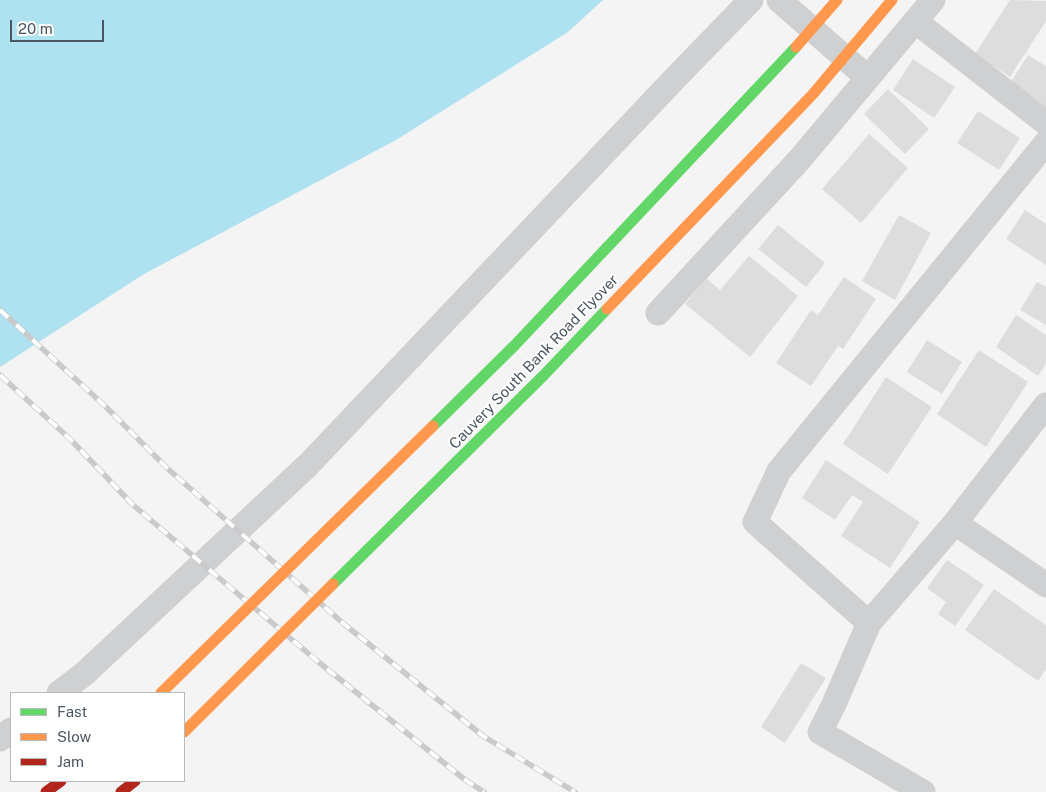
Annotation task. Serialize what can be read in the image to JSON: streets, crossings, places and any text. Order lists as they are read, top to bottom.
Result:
{
  "streets": {
    "main road": ["Cauvery South Bank Road Flyover"]
  },
  "legend": ["Fast", "Slow", "Jam"],
  "scale_bar": "20 m"
}
